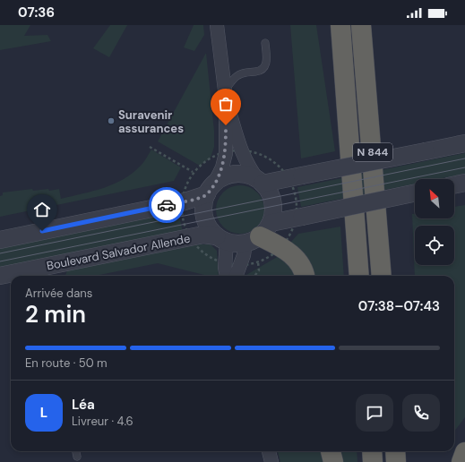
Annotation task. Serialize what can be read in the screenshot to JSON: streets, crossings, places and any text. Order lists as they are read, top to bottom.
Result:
{
  "streets": {
    "highway": ["N 844"],
    "street": ["Boulevard Salvador Allende"]
  },
  "places": ["Suravenir assurances"],
  "north": "top left",
  "page": {
    "status": "07:36",
    "heading": ["2 min", "Arrivée dans", "07:38–07:43"],
    "panel": ["Léa", "Livreur · 4.6"],
    "bar": "En route · 50 m",
    "round": "L"
  }
}
